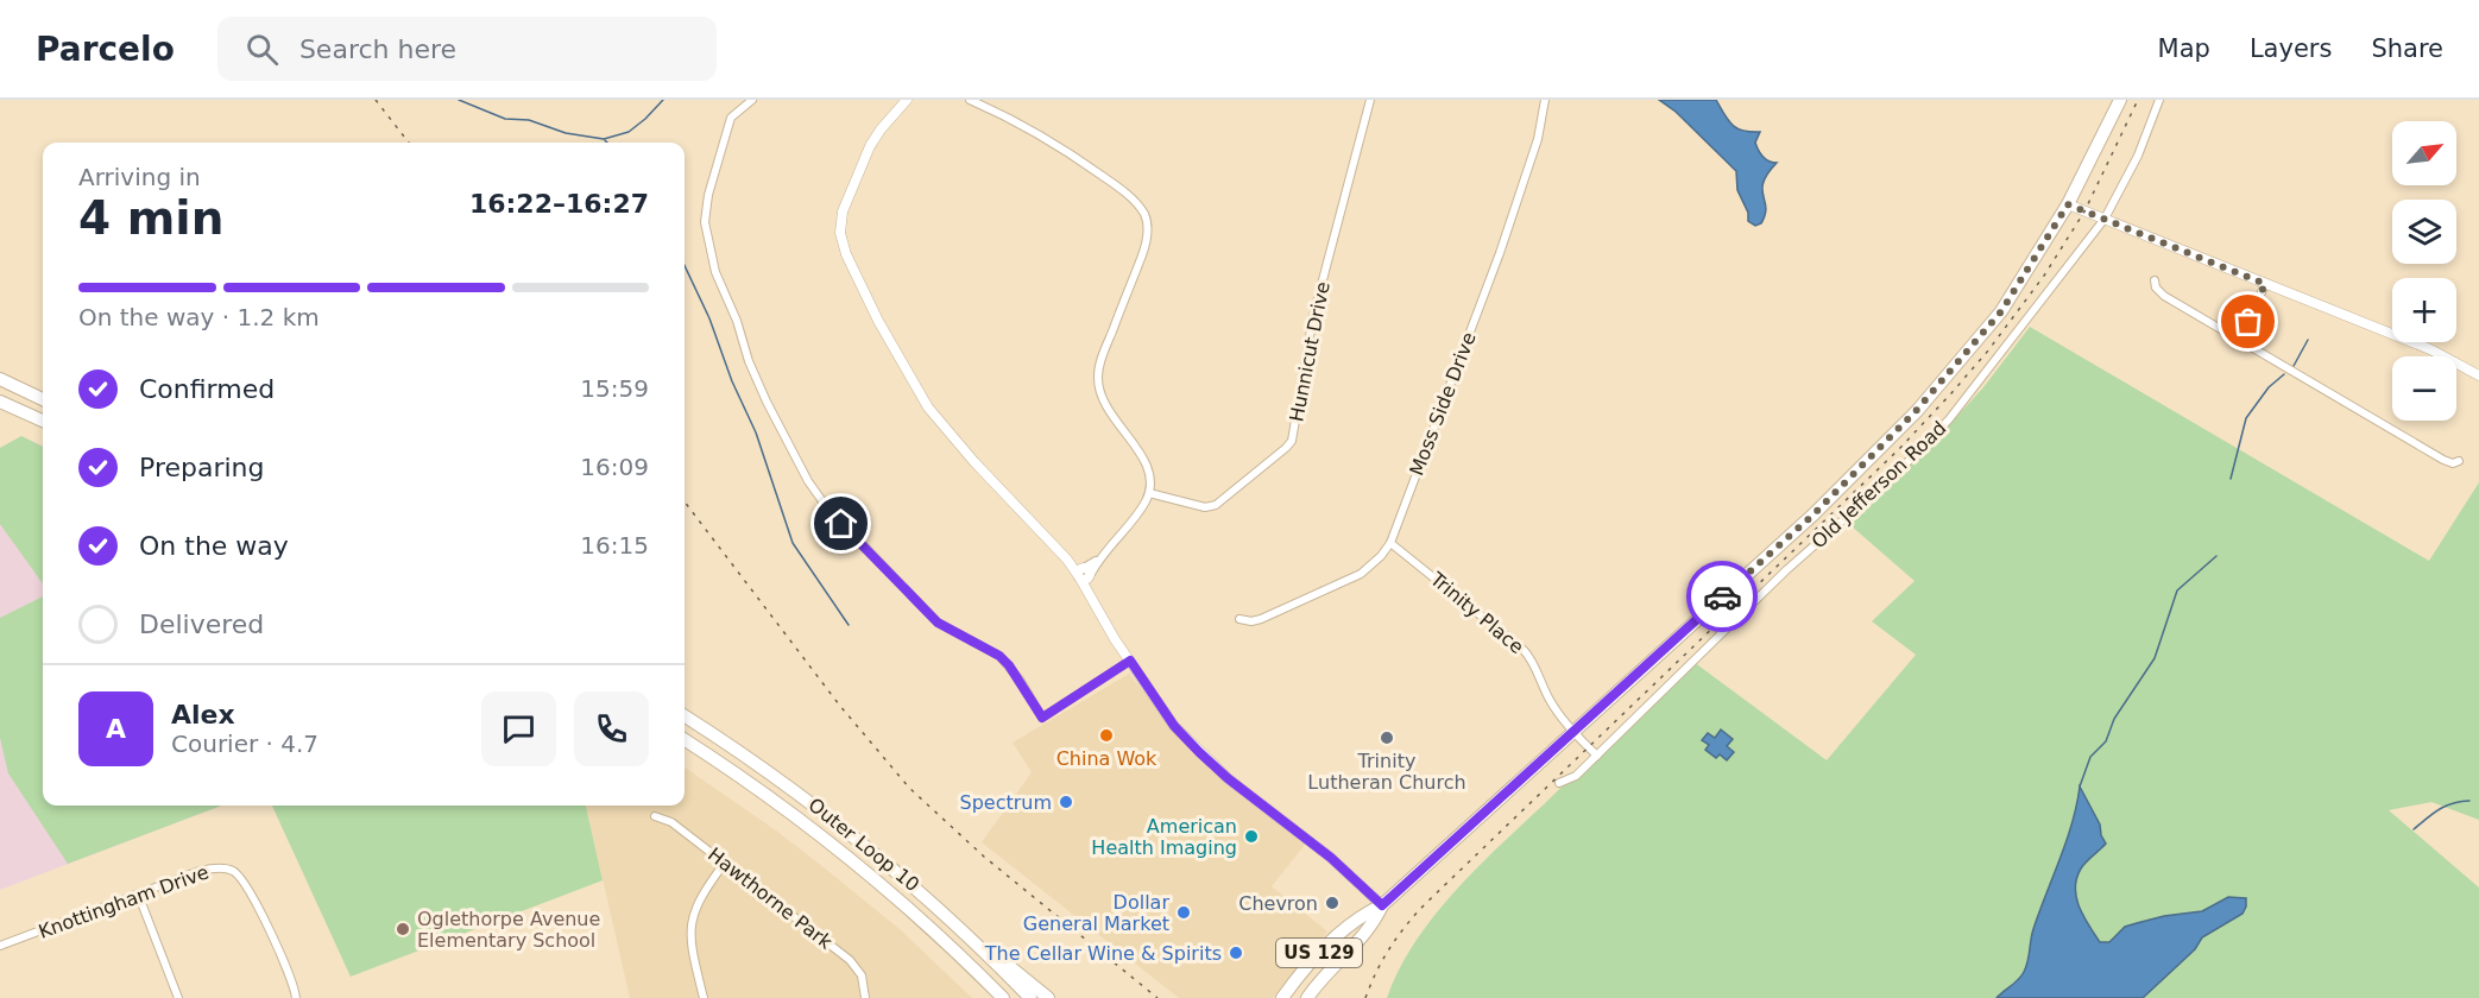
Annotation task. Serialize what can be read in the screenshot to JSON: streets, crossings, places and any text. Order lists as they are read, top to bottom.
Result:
{
  "streets": {
    "highway": ["Outer Loop 10", "US 129"],
    "street": [
      "Hunnicut Drive",
      "Moss Side Drive",
      "Old Jefferson Road",
      "Trinity Place",
      "Hawthorne Park",
      "Knottingham Drive"
    ]
  },
  "crossings": [
    ["Moss Side Drive", "Trinity Place"],
    ["Old Jefferson Road", "Trinity Place"],
    ["Trinity Place", "US 129"]
  ],
  "places": [
    "China Wok",
    "Trinity Lutheran Church",
    "Spectrum",
    "American Health Imaging",
    "Chevron",
    "Dollar General Market",
    "Oglethorpe Avenue Elementary School",
    "The Cellar Wine & Spirits"
  ],
  "north": "top right",
  "page": {
    "header": "Parcelo",
    "search": "Search here",
    "nav": ["Map", "Layers", "Share"],
    "map_buttons": ["+", "−"],
    "heading": ["4 min", "Arriving in", "16:22–16:27"],
    "panel": ["Alex", "Courier · 4.7"],
    "bar": "On the way · 1.2 km",
    "list": [
      ["Confirmed", "15:59"],
      ["Preparing", "16:09"],
      ["On the way", "16:15"],
      "Delivered"
    ],
    "round": "A"
  }
}
